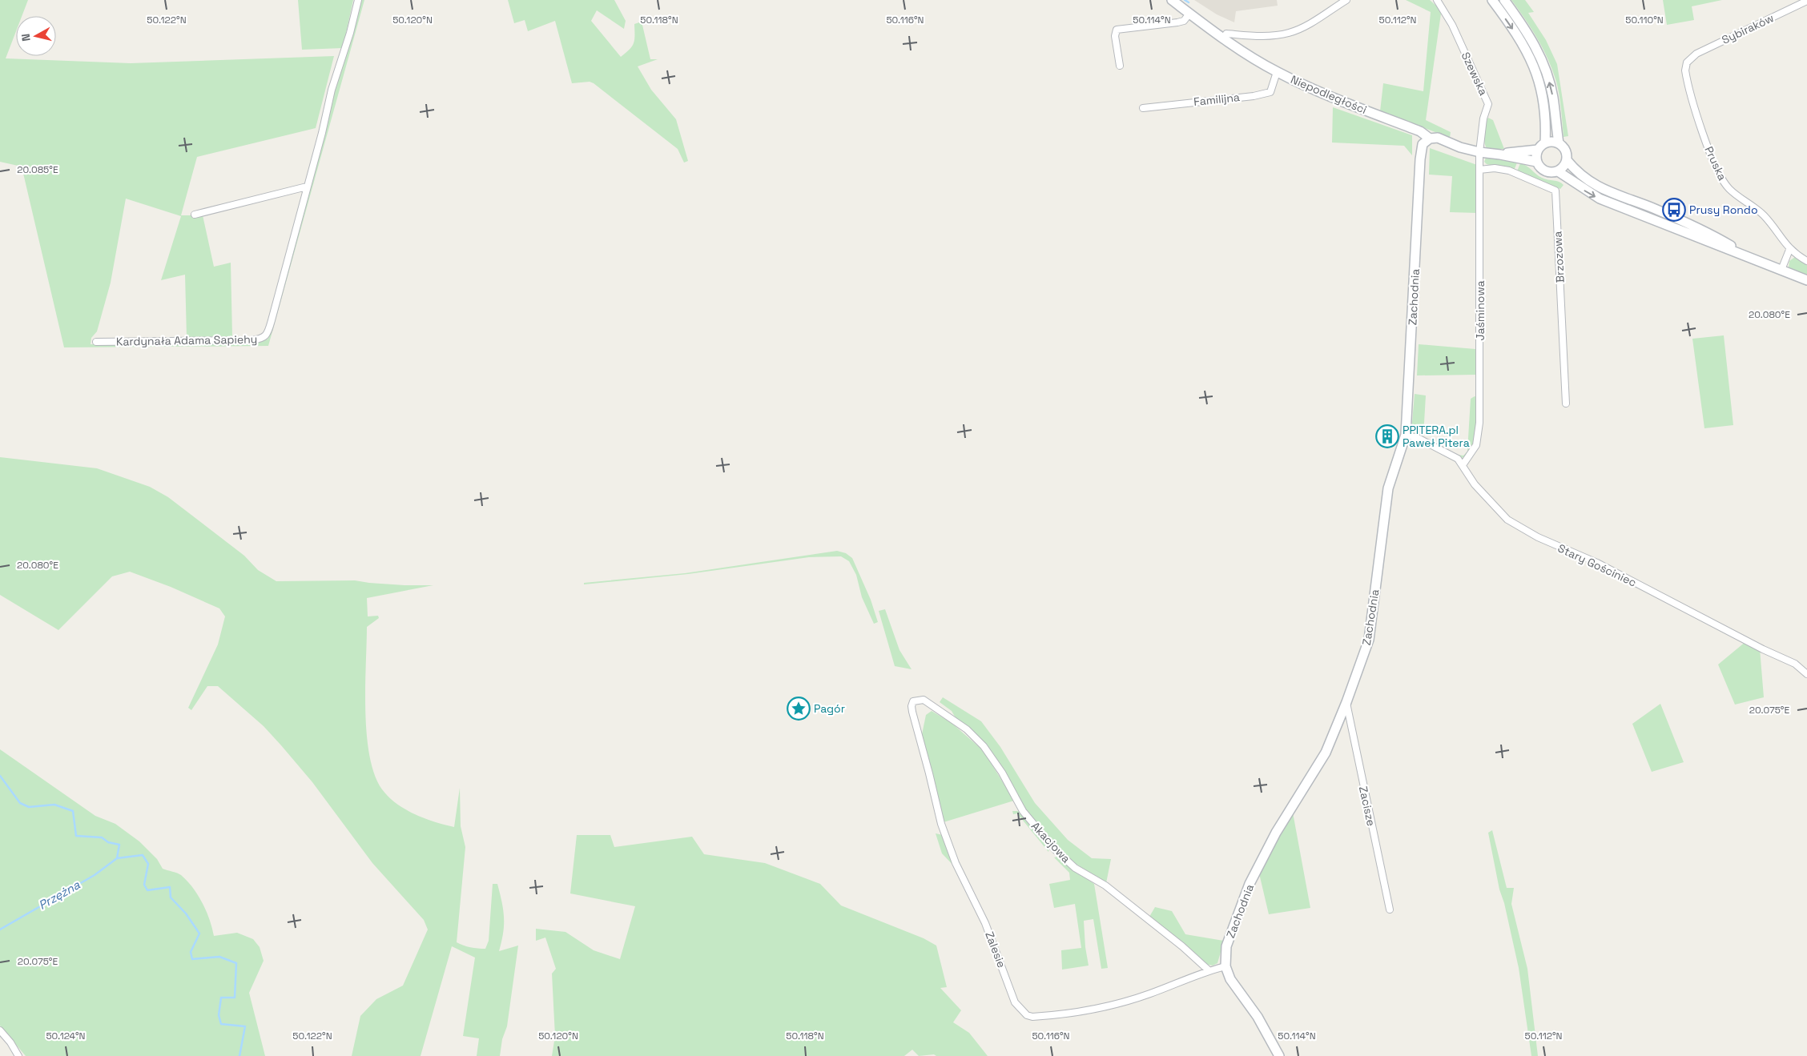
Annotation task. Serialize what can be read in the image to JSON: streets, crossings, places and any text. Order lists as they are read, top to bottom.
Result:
{
  "streets": {
    "street": [
      "Sybiraków",
      "Szewska",
      "Niepodległości",
      "Familijna",
      "Pruska",
      "Brzozowa",
      "Zachodnia",
      "Jaśminowa",
      "Kardynała Adama Sapiehy",
      "Stary Gościniec",
      "Zacisze",
      "Akacjowa",
      "Zalesie"
    ]
  },
  "crossings": [
    ["Sybiraków", "Pruska"],
    ["Szewska", "Niepodległości"],
    ["Szewska", "Jaśminowa"],
    ["Niepodległości", "Familijna"],
    ["Niepodległości", "Zachodnia"],
    ["Niepodległości", "Jaśminowa"],
    ["Brzozowa", "Jaśminowa"],
    ["Zachodnia", "Stary Gościniec"],
    ["Zachodnia", "Zacisze"],
    ["Zachodnia", "Zalesie"],
    ["Jaśminowa", "Stary Gościniec"],
    ["Akacjowa", "Zalesie"]
  ],
  "water": ["Przężna"],
  "places": {
    "bus stop": ["Prusy Rondo"],
    "building": ["PPITERA.pl Paweł Pitera"],
    "place": ["Pagór"]
  },
  "north": "left",
  "coordinates": [
    "50.122°N",
    "50.120°N",
    "50.118°N",
    "50.116°N",
    "50.114°N",
    "50.112°N",
    "50.110°N",
    "20.085°E",
    "20.080°E",
    "20.075°E",
    "50.124°N"
  ]
}
